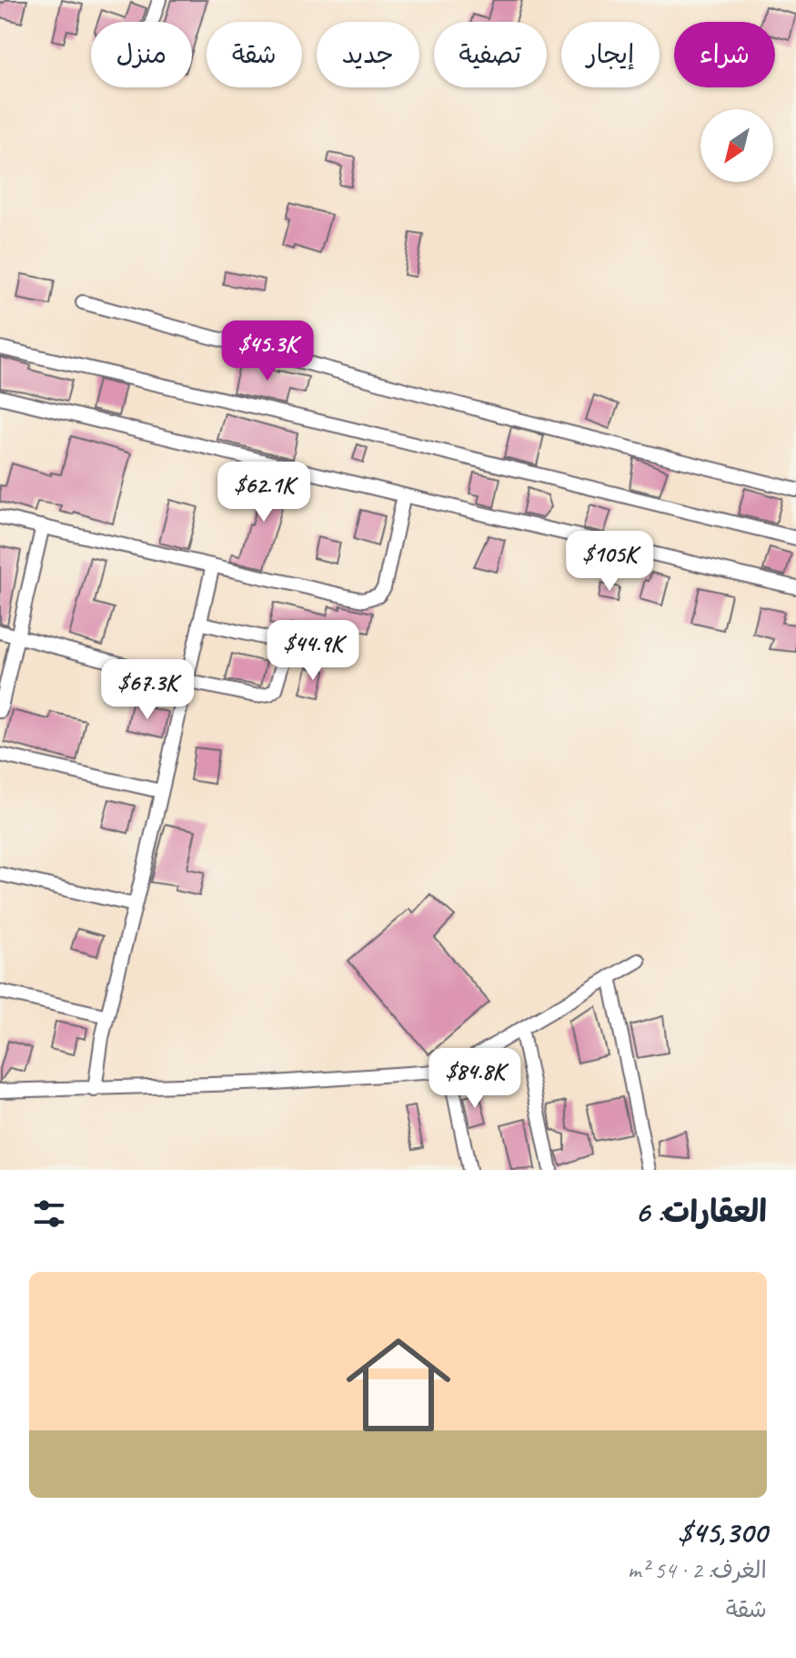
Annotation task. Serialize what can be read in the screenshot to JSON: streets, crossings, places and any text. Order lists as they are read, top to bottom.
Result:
{
  "north": "bottom left",
  "page": {
    "chip": [
      "شراء",
      "إيجار",
      "تصفية",
      "جديد",
      "شقة",
      "منزل"
    ],
    "price": [
      "$45.3K",
      "$62.1K",
      "$105K",
      "$44.9K",
      "$67.3K",
      "$84.8K"
    ],
    "heading": "العقارات: 6",
    "list": [
      {
        "name": "$45,300",
        "note": "الغرف: 2 · 54 m² · شقة"
      }
    ]
  }
}
